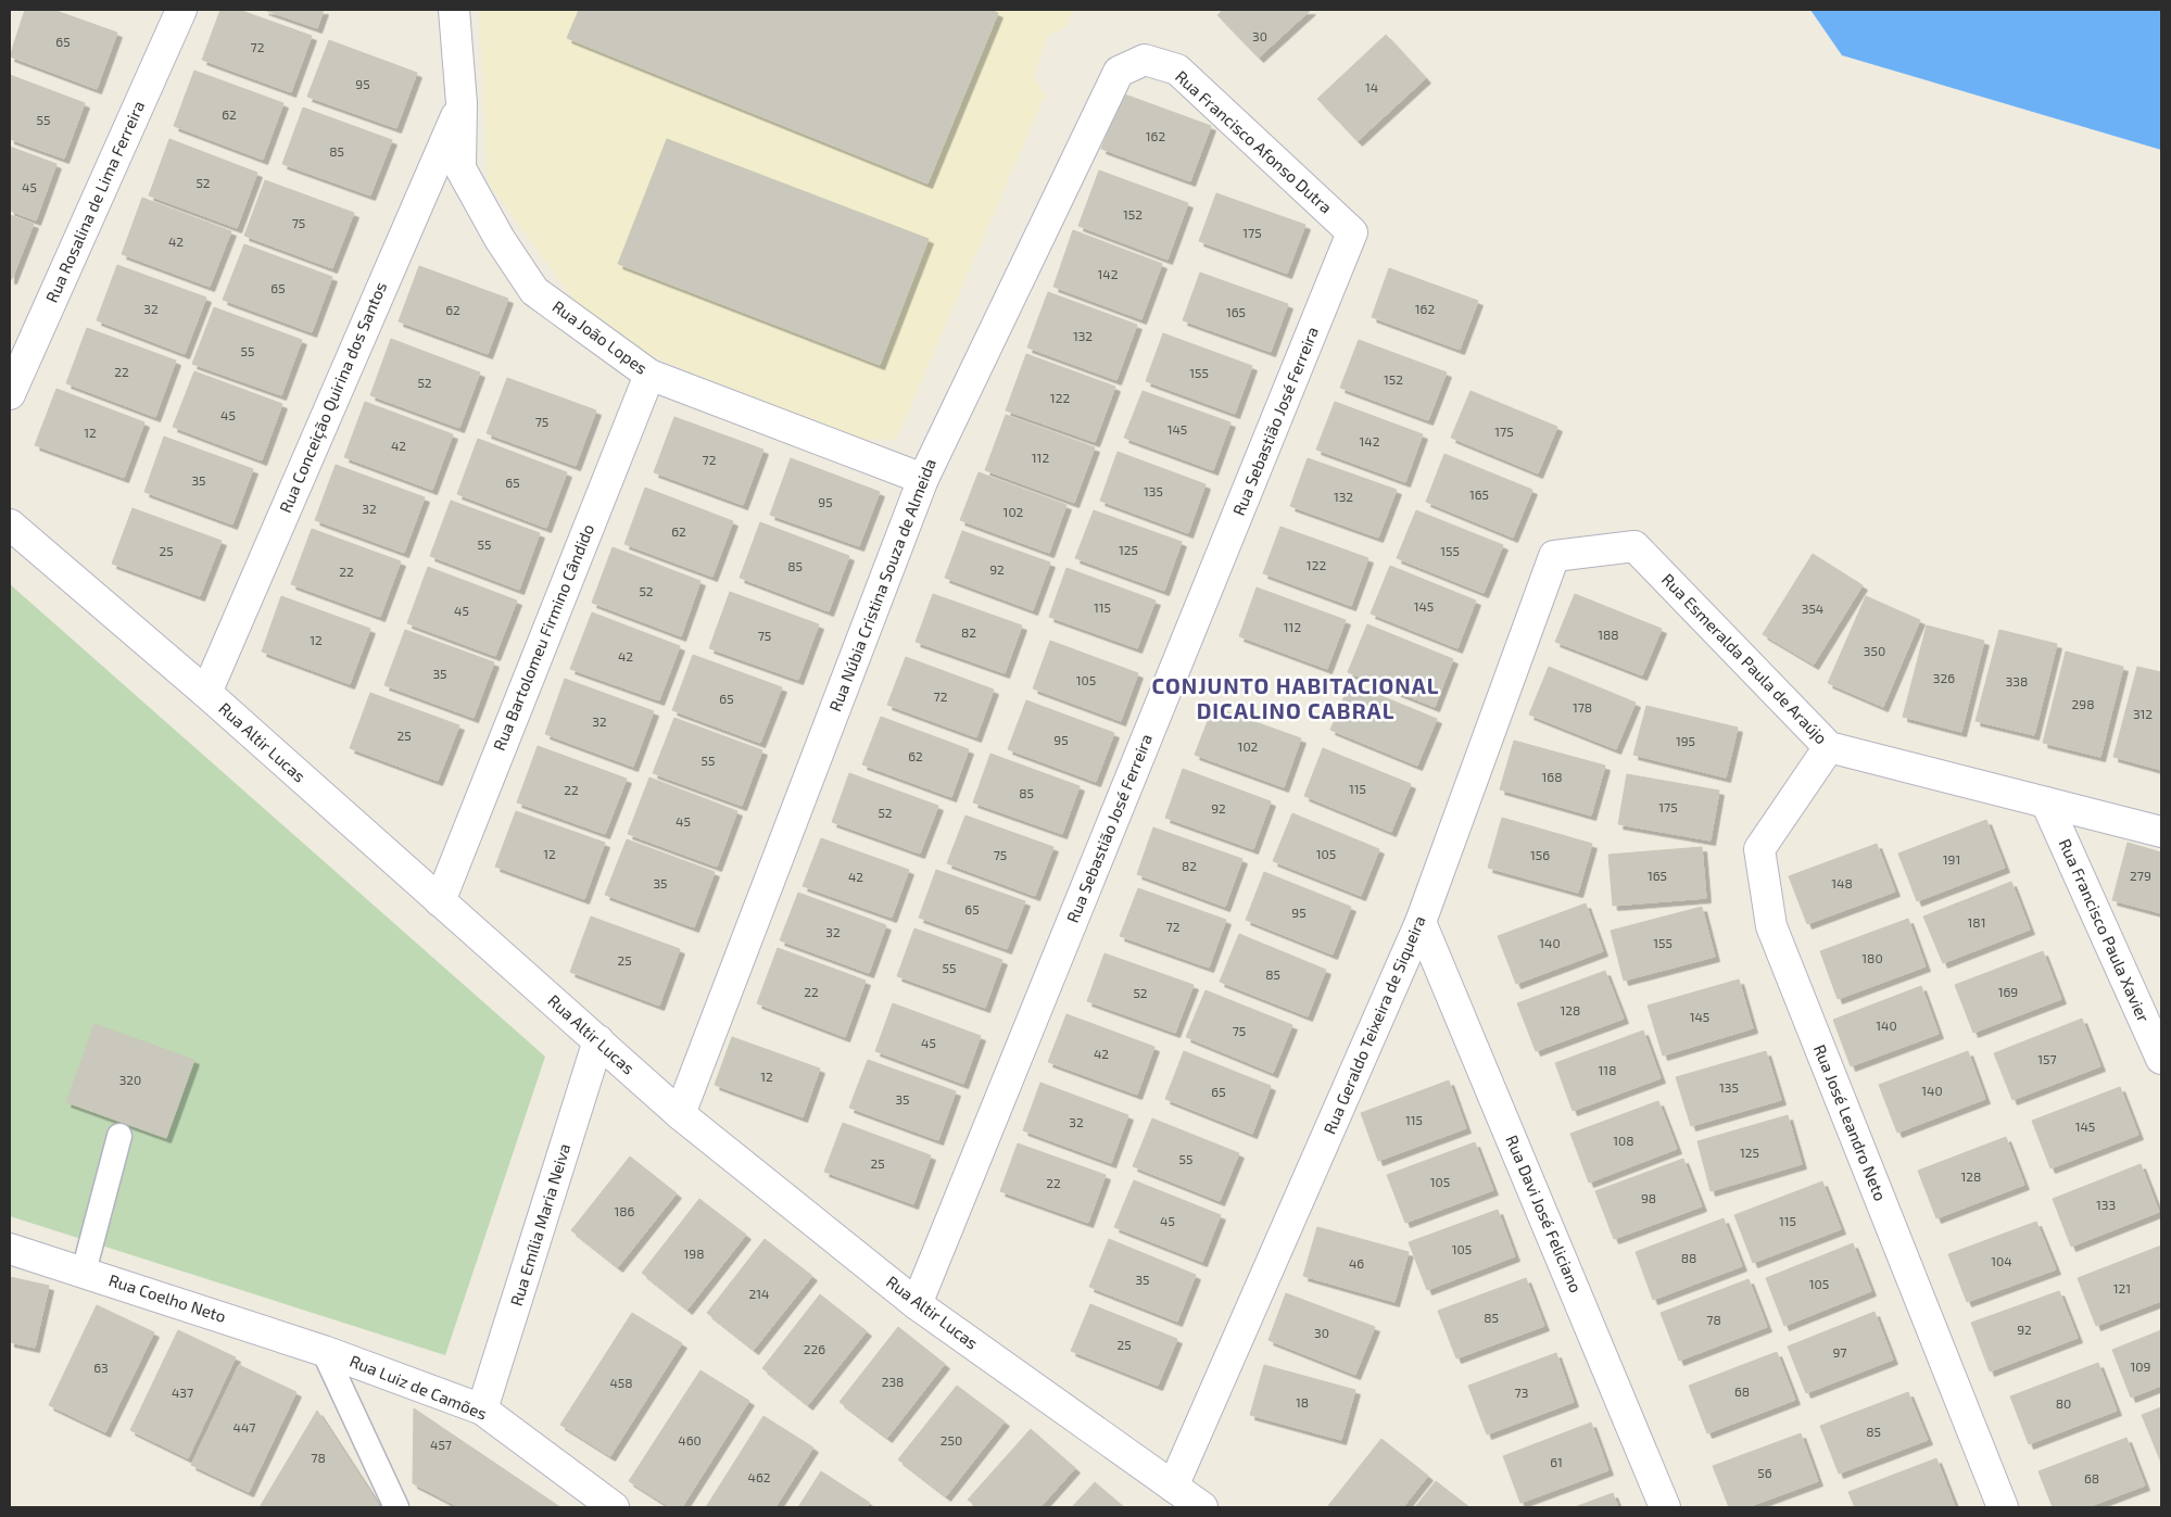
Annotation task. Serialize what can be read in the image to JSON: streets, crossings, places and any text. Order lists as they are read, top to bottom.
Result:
{
  "streets": {
    "street": [
      "Rua Francisco Afonso Dutra",
      "Rua Rosalina de Lima Ferreira",
      "Rua João Lopes",
      "Rua Conceição Quirina dos Santos",
      "Rua Sebastião José Ferreira",
      "Rua Núbia Cristina Souza de Almeida",
      "Rua Bartolomeu Firmino Cândido",
      "Rua Esmeralda Paula de Araújo",
      "Rua Altir Lucas",
      "Rua Francisco Paula Xavier",
      "Rua Geraldo Teixeira de Siqueira",
      "Rua José Leandro Neto",
      "Rua Davi José Feliciano",
      "Rua Emília Maria Neiva",
      "Rua Coelho Neto",
      "Rua Luiz de Camões"
    ]
  },
  "crossings": [
    ["Rua Francisco Afonso Dutra", "Rua Sebastião José Ferreira"],
    ["Rua Francisco Afonso Dutra", "Rua Núbia Cristina Souza de Almeida"],
    ["Rua João Lopes", "Rua Conceição Quirina dos Santos"],
    ["Rua João Lopes", "Rua Núbia Cristina Souza de Almeida"],
    ["Rua João Lopes", "Rua Bartolomeu Firmino Cândido"],
    ["Rua Conceição Quirina dos Santos", "Rua Altir Lucas"],
    ["Rua Sebastião José Ferreira", "Rua Altir Lucas"],
    ["Rua Núbia Cristina Souza de Almeida", "Rua Altir Lucas"],
    ["Rua Bartolomeu Firmino Cândido", "Rua Altir Lucas"],
    ["Rua Esmeralda Paula de Araújo", "Rua Francisco Paula Xavier"],
    ["Rua Esmeralda Paula de Araújo", "Rua Geraldo Teixeira de Siqueira"],
    ["Rua Esmeralda Paula de Araújo", "Rua José Leandro Neto"],
    ["Rua Altir Lucas", "Rua Geraldo Teixeira de Siqueira"],
    ["Rua Altir Lucas", "Rua Emília Maria Neiva"],
    ["Rua Geraldo Teixeira de Siqueira", "Rua Davi José Feliciano"],
    ["Rua Emília Maria Neiva", "Rua Luiz de Camões"],
    ["Rua Coelho Neto", "Rua Luiz de Camões"]
  ],
  "districts": ["CONJUNTO HABITACIONAL DICALINO CABRAL"],
  "house_numbers": [
    "30",
    "65",
    "72",
    "95",
    "14",
    "62",
    "55",
    "162",
    "85",
    "52",
    "45",
    "152",
    "75",
    "175",
    "42",
    "142",
    "65",
    "32",
    "162",
    "62",
    "165",
    "132",
    "55",
    "22",
    "155",
    "152",
    "52",
    "122",
    "45",
    "75",
    "145",
    "175",
    "12",
    "142",
    "42",
    "112",
    "72",
    "35",
    "65",
    "135",
    "165",
    "132",
    "95",
    "32",
    "102",
    "62",
    "55",
    "125",
    "25",
    "155",
    "122",
    "85",
    "92",
    "22",
    "52",
    "145",
    "115",
    "354",
    "45",
    "112",
    "82",
    "188",
    "75",
    "12",
    "350",
    "42",
    "35",
    "326",
    "105",
    "338",
    "72",
    "65",
    "298",
    "178",
    "312",
    "32",
    "25",
    "95",
    "195",
    "102",
    "62",
    "55",
    "168",
    "115",
    "22",
    "85",
    "175",
    "92",
    "52",
    "45",
    "12",
    "105",
    "75",
    "156",
    "191",
    "82",
    "165",
    "279",
    "42",
    "35",
    "148",
    "65",
    "95",
    "181",
    "72",
    "32",
    "140",
    "155",
    "180",
    "25",
    "55",
    "85",
    "22",
    "169",
    "52",
    "128",
    "145",
    "140",
    "75",
    "45",
    "42",
    "157",
    "118",
    "12",
    "320",
    "135",
    "140",
    "65",
    "35",
    "115",
    "32",
    "145",
    "108",
    "125",
    "55",
    "25",
    "128",
    "105",
    "22",
    "98",
    "133",
    "186",
    "45",
    "115",
    "105",
    "198",
    "88",
    "104",
    "46",
    "35",
    "105",
    "121",
    "214",
    "85",
    "78",
    "92",
    "30",
    "25",
    "226",
    "97",
    "109",
    "63",
    "238",
    "458",
    "68",
    "437",
    "73",
    "18",
    "80",
    "447",
    "85",
    "460",
    "250",
    "457",
    "78",
    "61",
    "56",
    "462",
    "68"
  ]
}
